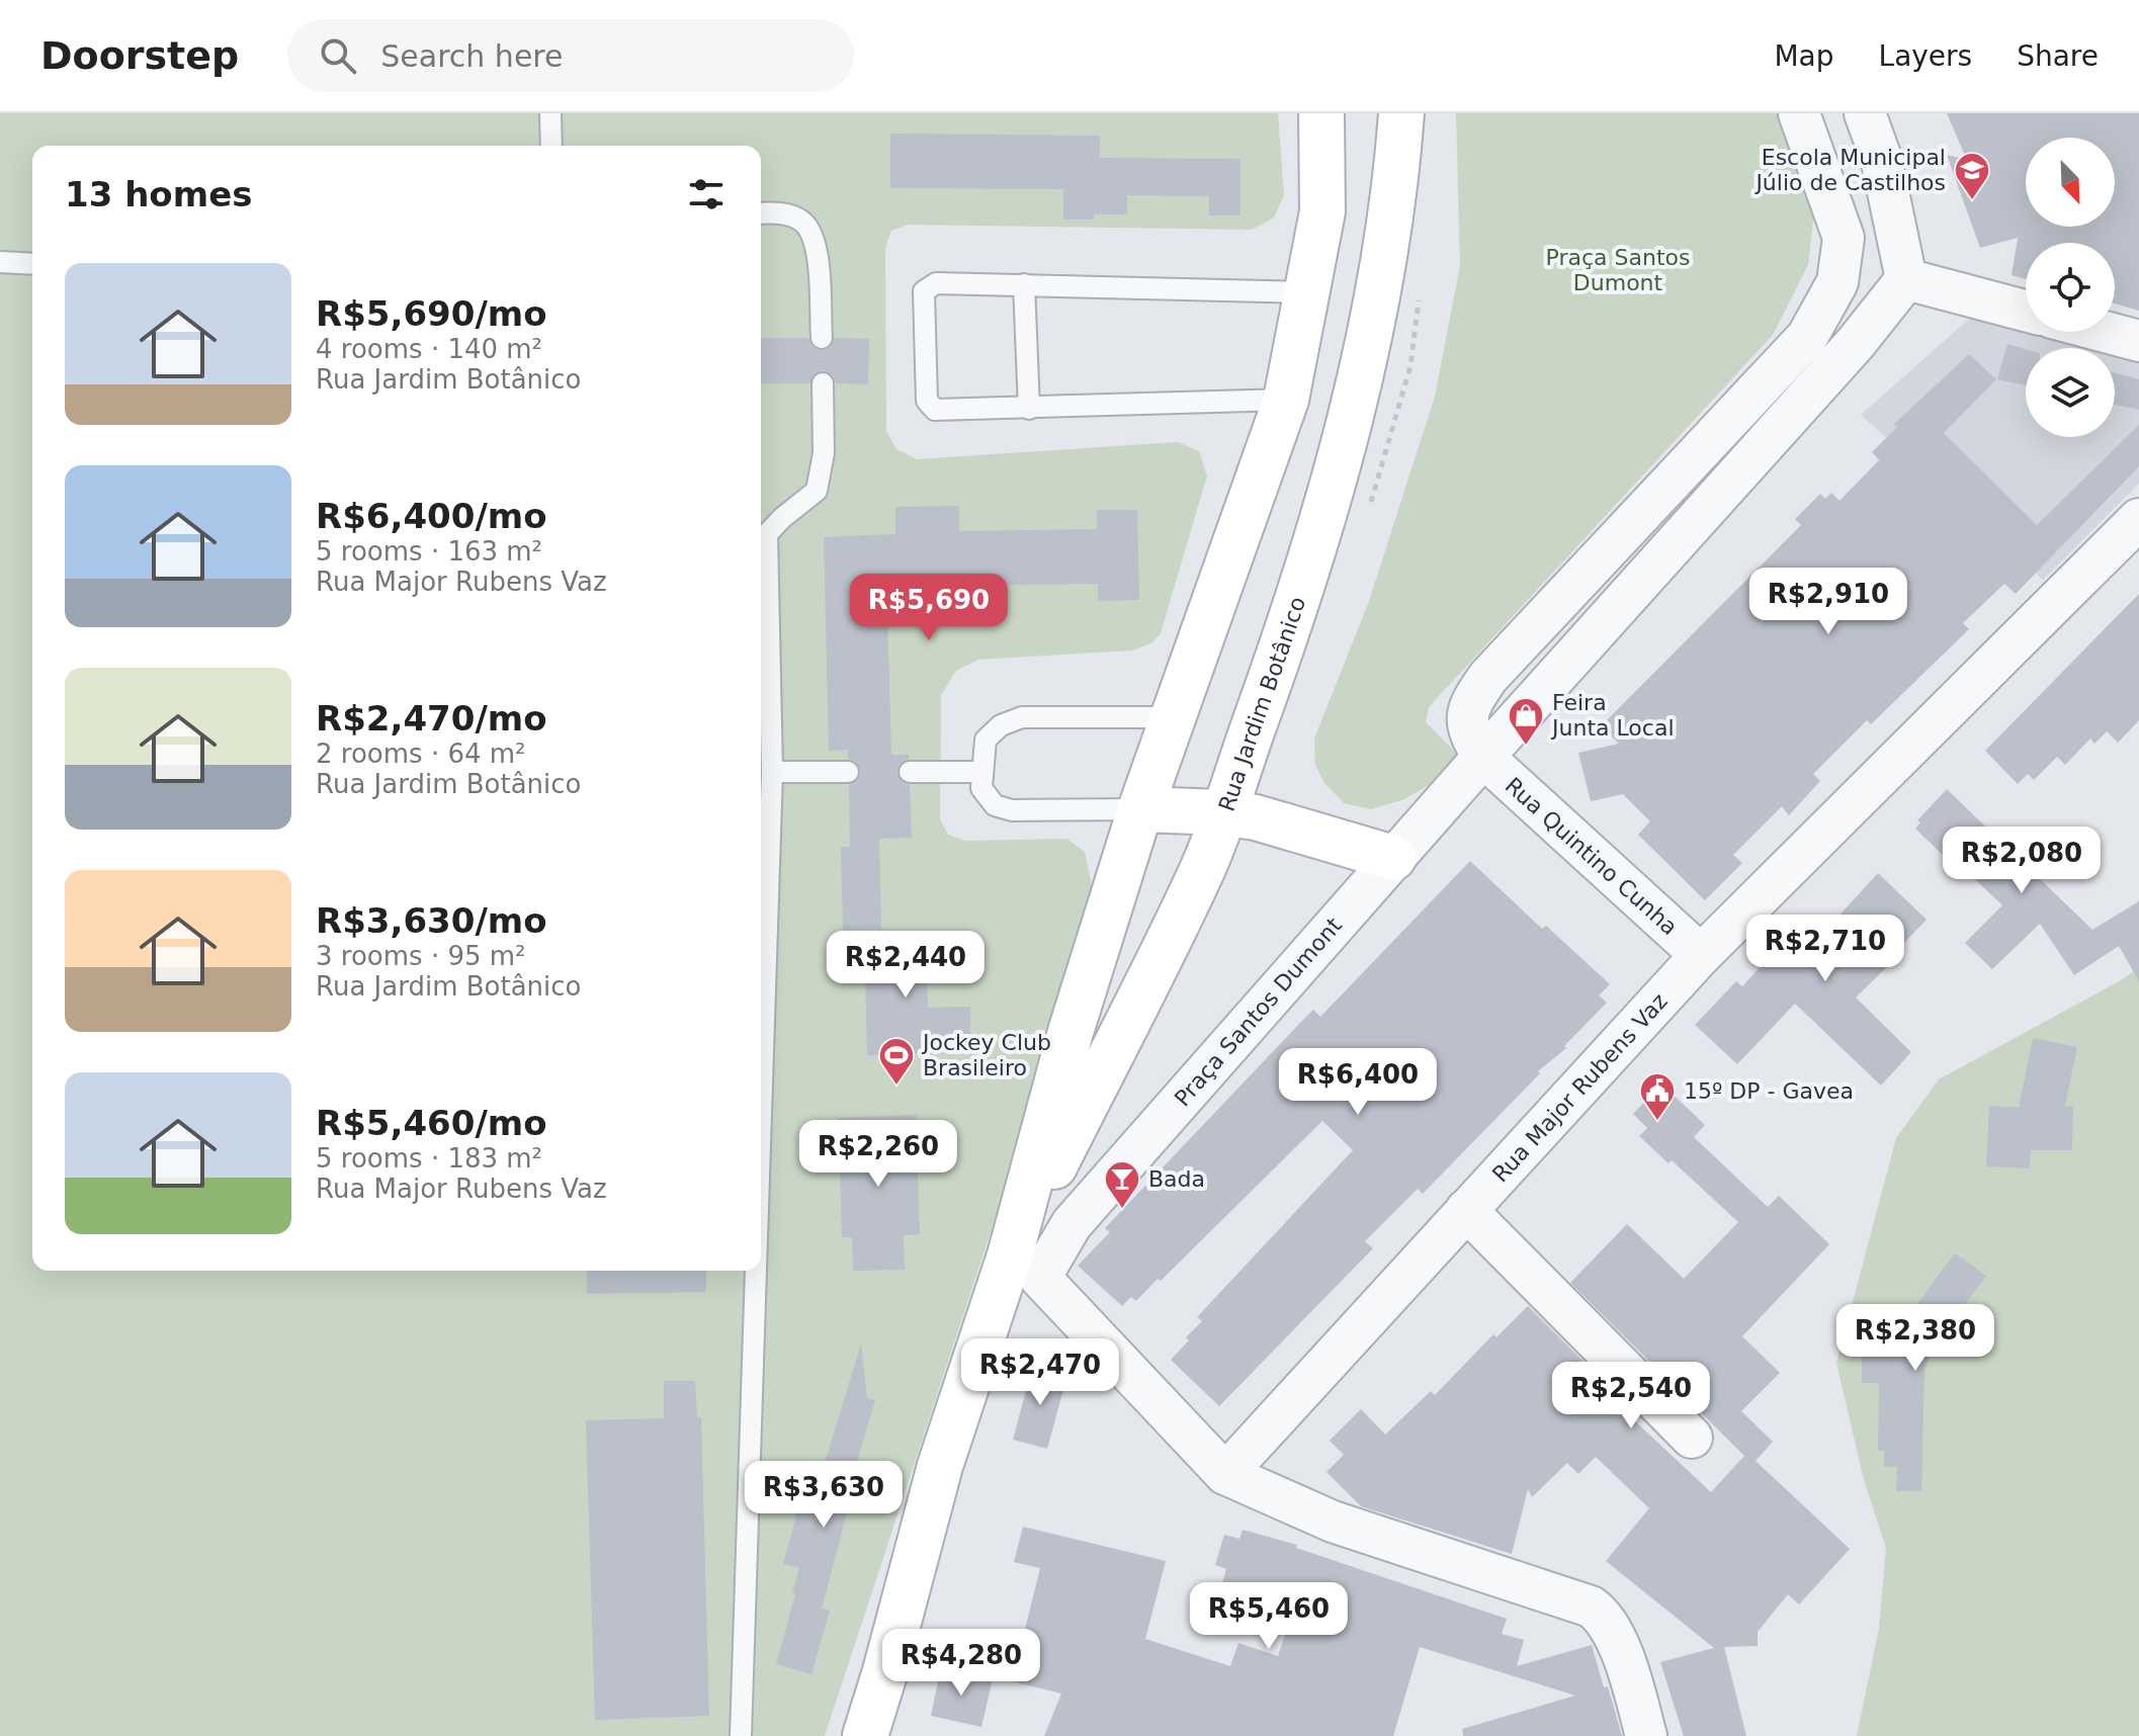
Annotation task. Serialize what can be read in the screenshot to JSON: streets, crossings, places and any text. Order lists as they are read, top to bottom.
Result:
{
  "streets": {
    "main road": ["Rua Jardim Botânico"],
    "street": ["Rua Quintino Cunha", "Praça Santos Dumont", "Rua Major Rubens Vaz"]
  },
  "crossings": [
    ["Rua Jardim Botânico", "Praça Santos Dumont"],
    ["Rua Quintino Cunha", "Praça Santos Dumont"],
    ["Rua Quintino Cunha", "Rua Major Rubens Vaz"]
  ],
  "parks": ["Praça Santos Dumont"],
  "places": {
    "school or university": ["Escola Municipal Júlio de Castilhos"],
    "shop": ["Feira Junta Local"],
    "sports": ["Jockey Club Brasileiro"],
    "public building": ["15º DP - Gavea"],
    "bar": ["Bada"]
  },
  "north": "bottom right",
  "page": {
    "header": "Doorstep",
    "search": "Search here",
    "nav": ["Map", "Layers", "Share"],
    "heading": "13 homes",
    "list": [
      {
        "name": "R$5,690/mo",
        "note": "4 rooms · 140 m² · Rua Jardim Botânico"
      },
      {
        "name": "R$6,400/mo",
        "note": "5 rooms · 163 m² · Rua Major Rubens Vaz"
      },
      {
        "name": "R$2,470/mo",
        "note": "2 rooms · 64 m² · Rua Jardim Botânico"
      },
      {
        "name": "R$3,630/mo",
        "note": "3 rooms · 95 m² · Rua Jardim Botânico"
      },
      {
        "name": "R$5,460/mo",
        "note": "5 rooms · 183 m² · Rua Major Rubens Vaz"
      }
    ],
    "price": [
      "R$2,910",
      "R$5,690",
      "R$2,080",
      "R$2,710",
      "R$2,440",
      "R$6,400",
      "R$2,260",
      "R$2,380",
      "R$2,470",
      "R$2,540",
      "R$3,630",
      "R$5,460",
      "R$4,280"
    ]
  }
}
